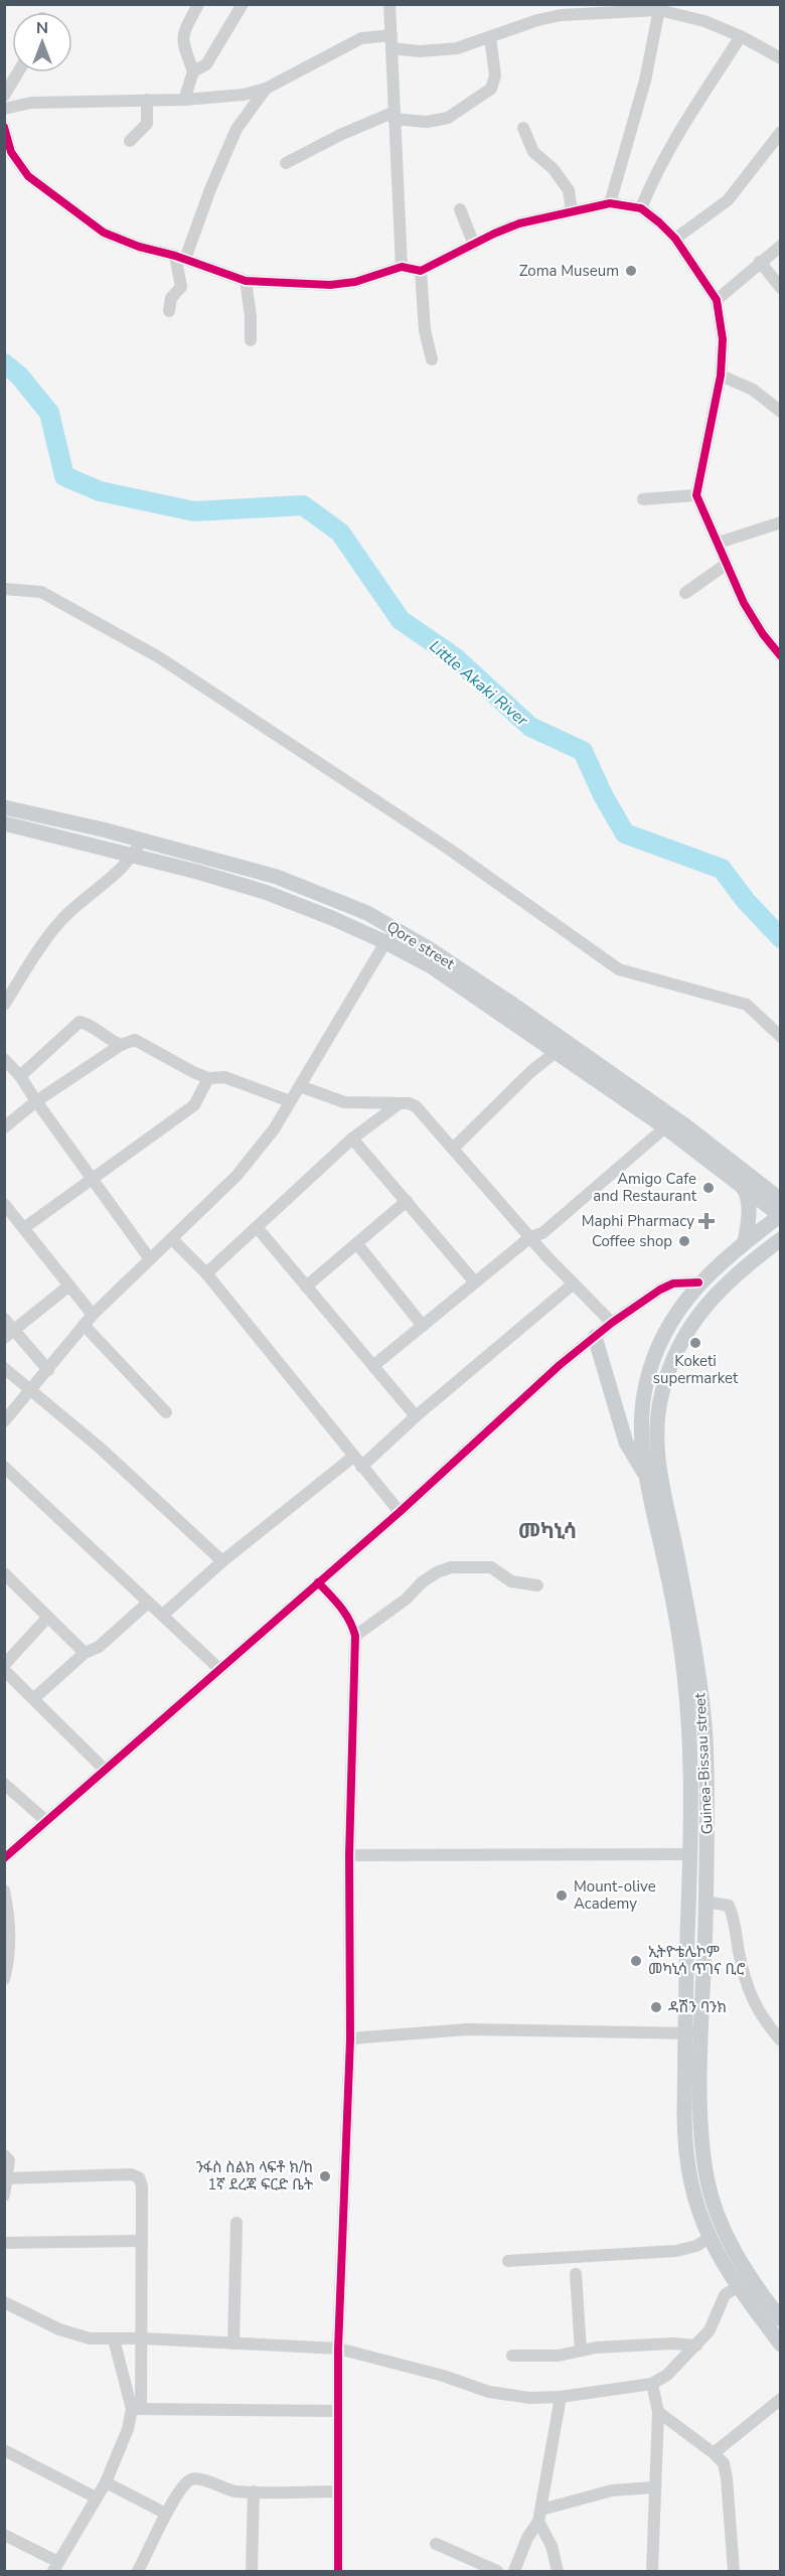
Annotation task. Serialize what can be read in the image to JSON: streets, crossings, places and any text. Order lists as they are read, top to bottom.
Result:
{
  "streets": {
    "main road": ["Qore street", "Guinea-Bissau street"]
  },
  "districts": ["መካኒሳ"],
  "water": ["Little Akaki River"],
  "places": {
    "other": [
      "Zoma Museum",
      "Amigo Cafe and Restaurant",
      "Coffee shop",
      "Koketi supermarket",
      "Mount-olive Academy",
      "ኢትዮቴሌኮም መካኒሳ ጥገና ቢሮ",
      "ዳሽን ባንክ",
      "ንፋስ ስልክ ላፍቶ ክ/ከ 1ኛ ደረጃ ፍርድ ቤት"
    ],
    "health": ["Maphi Pharmacy"]
  },
  "north": "top"
}
